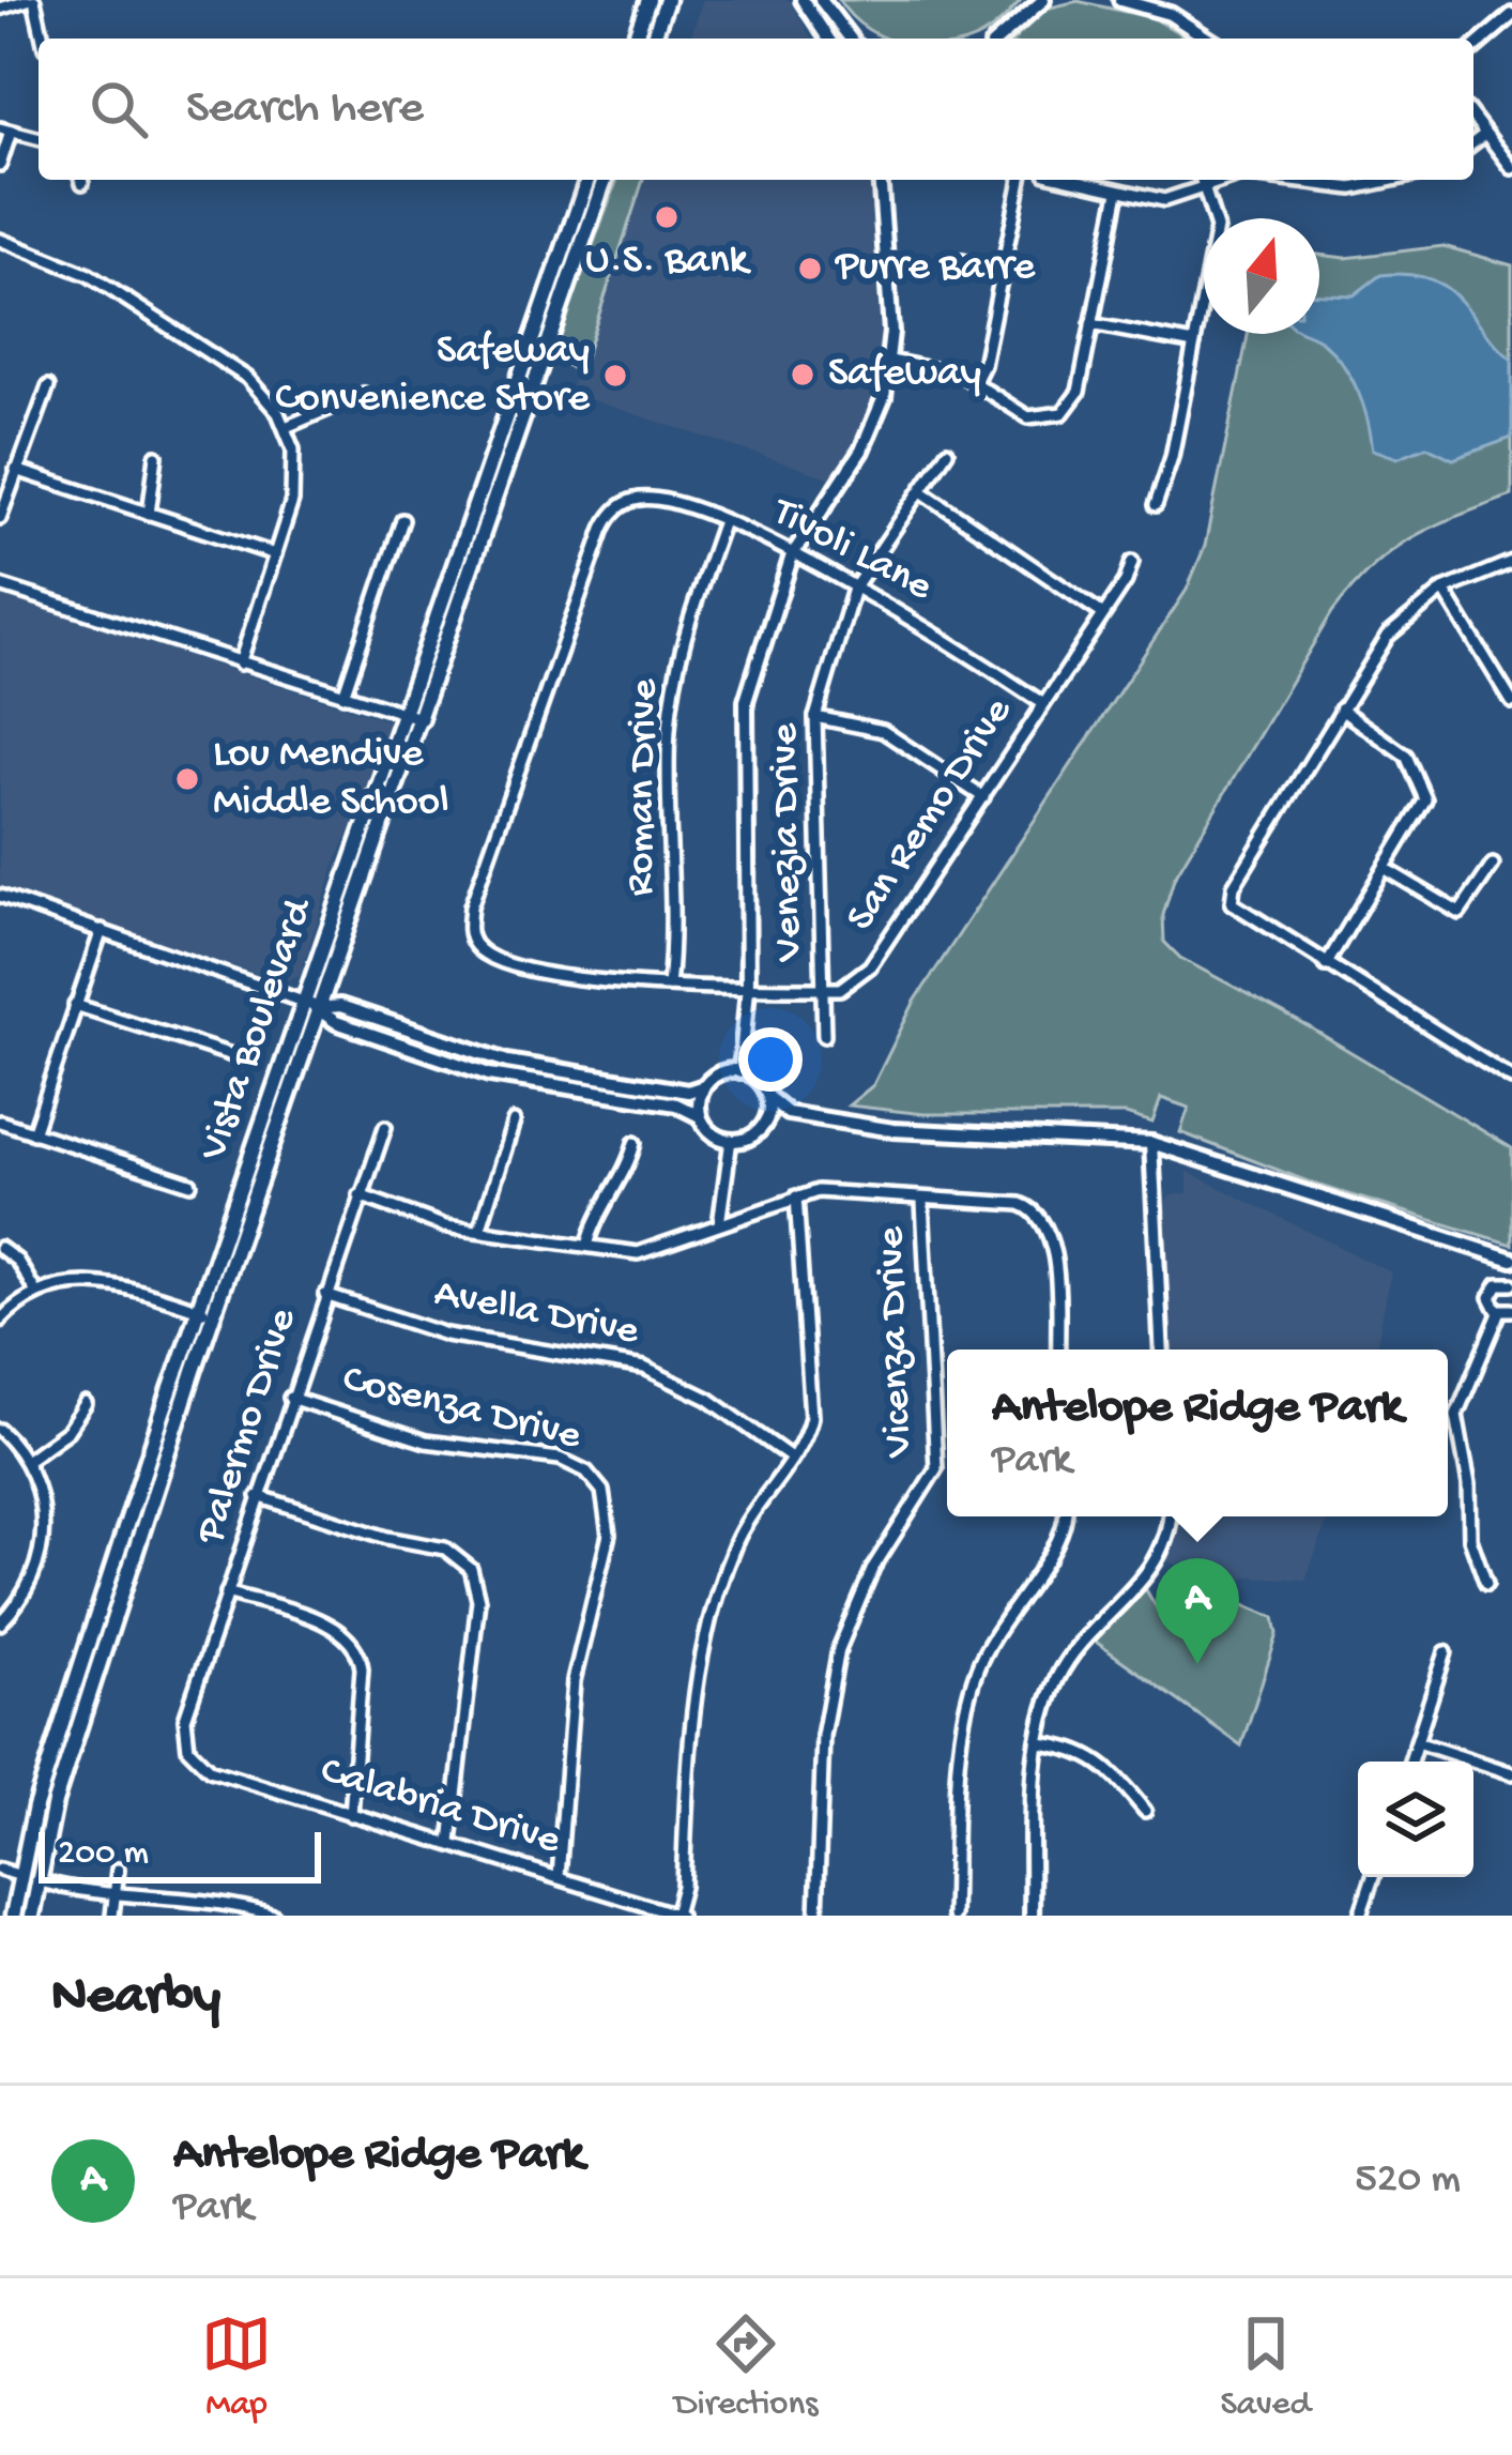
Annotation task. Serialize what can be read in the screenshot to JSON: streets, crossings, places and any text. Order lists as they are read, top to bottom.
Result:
{
  "streets": {
    "main road": ["Vista Boulevard"],
    "street": [
      "Tivoli Lane",
      "Roman Drive",
      "San Remo Drive",
      "Venezia Drive",
      "Avella Drive",
      "Vicenza Drive",
      "Cosenza Drive",
      "Palermo Drive",
      "Calabria Drive"
    ]
  },
  "crossings": [
    ["Tivoli Lane", "Roman Drive"],
    ["Tivoli Lane", "San Remo Drive"],
    ["Tivoli Lane", "Venezia Drive"],
    ["Roman Drive", "San Remo Drive"],
    ["San Remo Drive", "Venezia Drive"],
    ["Avella Drive", "Palermo Drive"],
    ["Cosenza Drive", "Palermo Drive"],
    ["Cosenza Drive", "Calabria Drive"],
    ["Palermo Drive", "Calabria Drive"]
  ],
  "places": [
    "U.S. Bank",
    "Purre Barre",
    "Safeway",
    "Safeway Convenience Store",
    "Lou Mendive Middle School"
  ],
  "scale_bar": "200 m",
  "north": "top",
  "page": {
    "search": "Search here",
    "popup": ["Antelope Ridge Park", "Park"],
    "pins": "A",
    "scale": "200 m",
    "heading": "Nearby",
    "list": [
      {
        "mark": "A",
        "name": "Antelope Ridge Park",
        "note": "Park",
        "value": "520 m"
      }
    ],
    "nav": ["Map", "Directions", "Saved"]
  }
}
